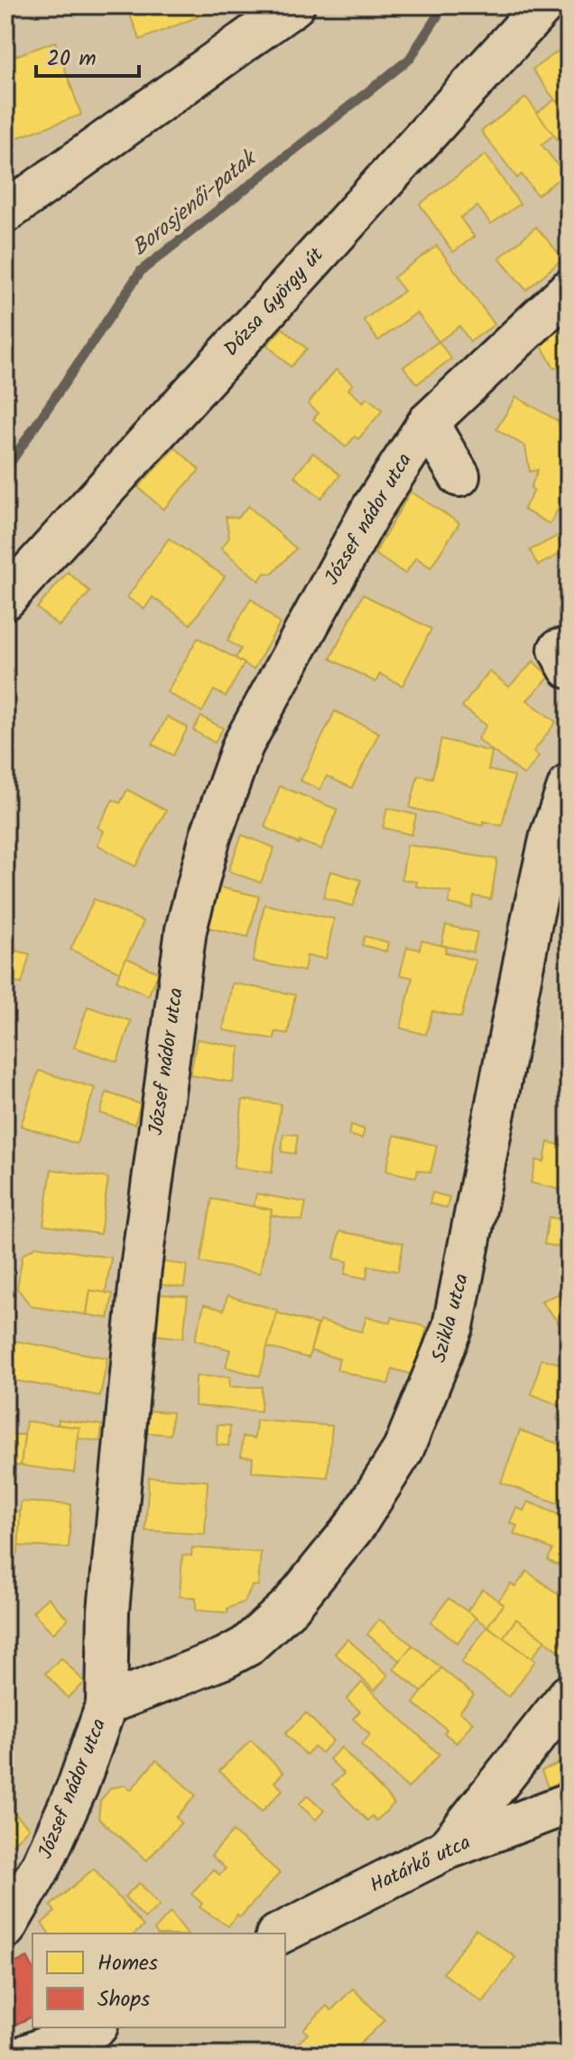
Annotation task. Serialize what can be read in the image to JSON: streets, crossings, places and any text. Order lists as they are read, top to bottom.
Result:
{
  "streets": {
    "street": [
      "Dózsa György út",
      "József nádor utca",
      "Szikla utca",
      "Határkő utca"
    ]
  },
  "crossings": [
    ["József nádor utca", "Szikla utca"]
  ],
  "water": ["Borosjenői-patak"],
  "legend": ["Homes", "Shops"],
  "scale_bar": "20 m"
}
